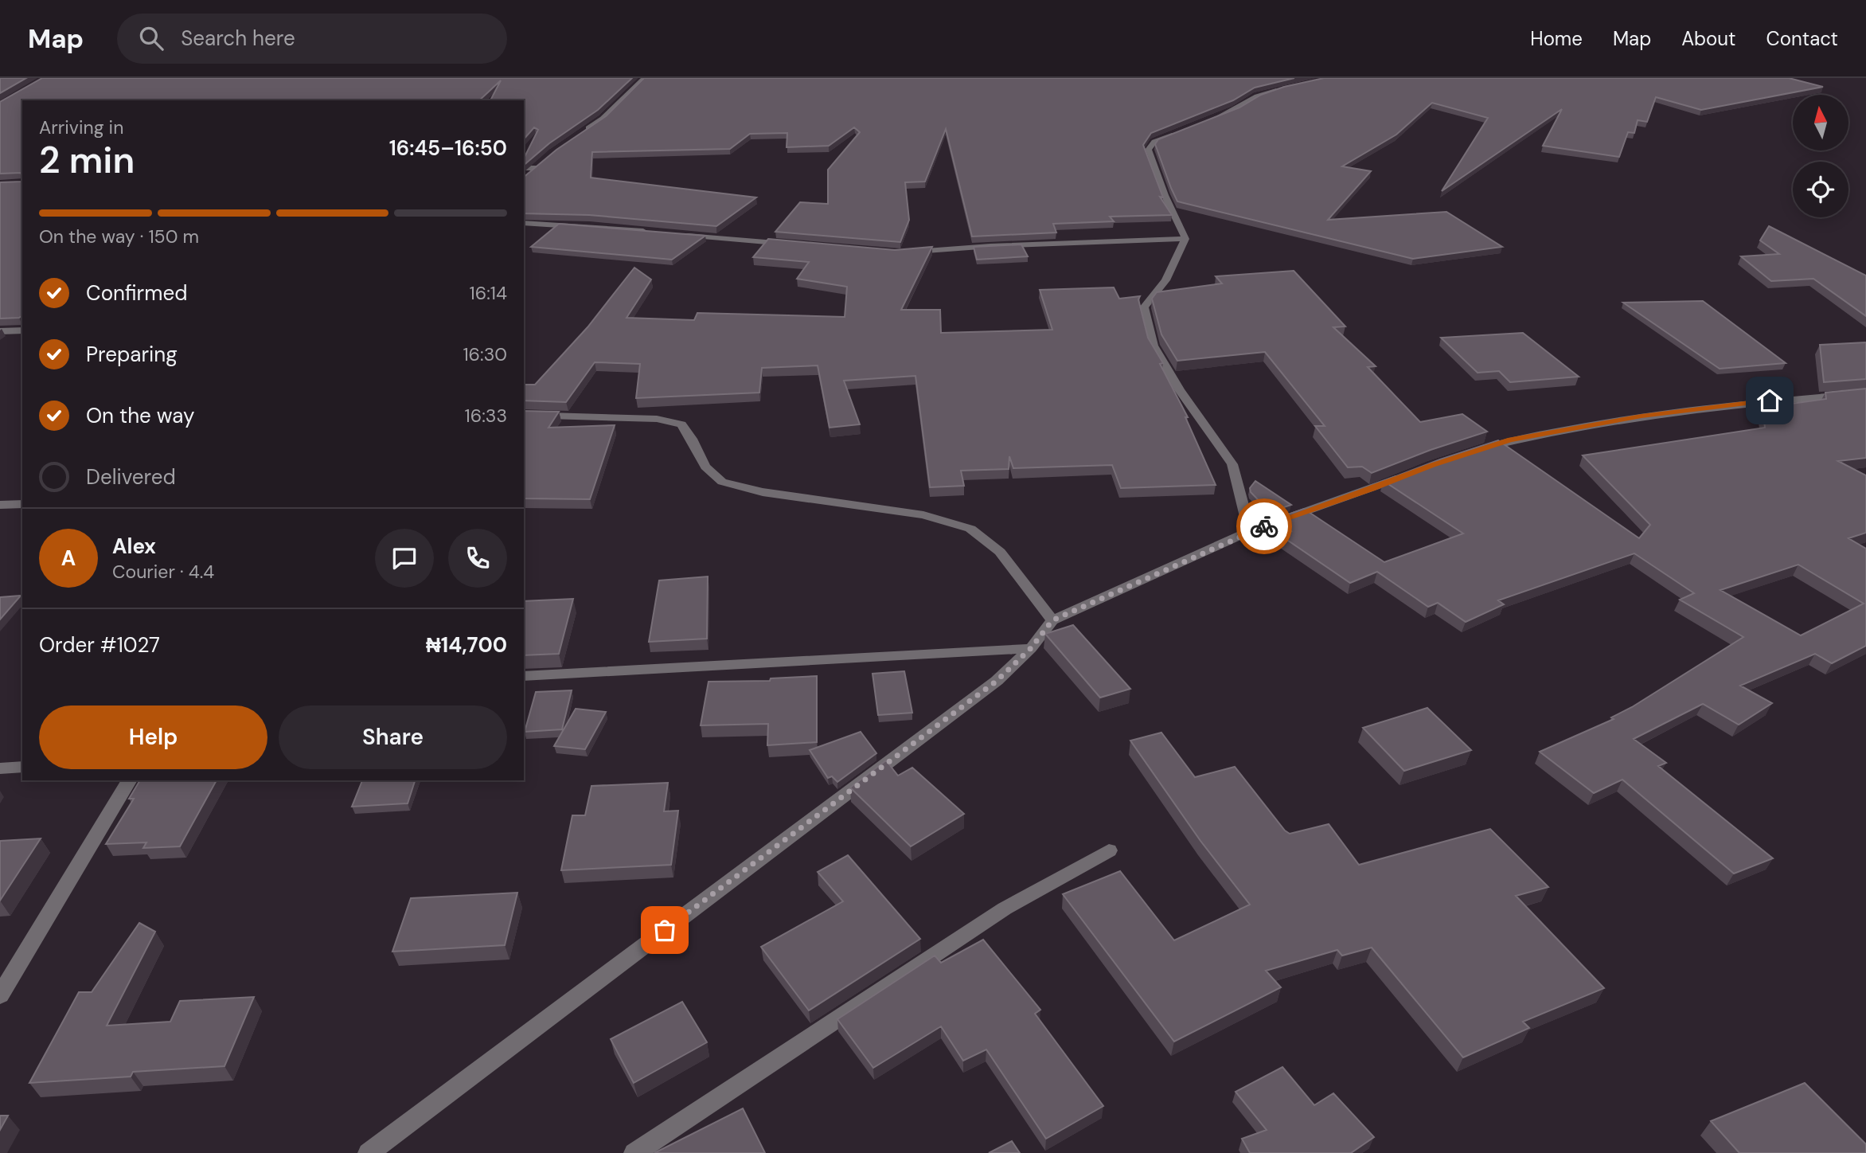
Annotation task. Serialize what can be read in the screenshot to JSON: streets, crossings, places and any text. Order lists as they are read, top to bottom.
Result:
{
  "north": "top",
  "page": {
    "header": "Map",
    "search": "Search here",
    "nav": [
      "Home",
      "Map",
      "About",
      "Contact"
    ],
    "heading": ["2 min", "Arriving in", "16:45–16:50"],
    "panel": [
      "Alex",
      "Courier · 4.4",
      "Order #1027",
      "₦14,700"
    ],
    "bar": "On the way · 150 m",
    "list": [
      ["Confirmed", "16:14"],
      ["Preparing", "16:30"],
      ["On the way", "16:33"],
      "Delivered"
    ],
    "round": "A",
    "buttons": ["Help", "Share"]
  }
}
